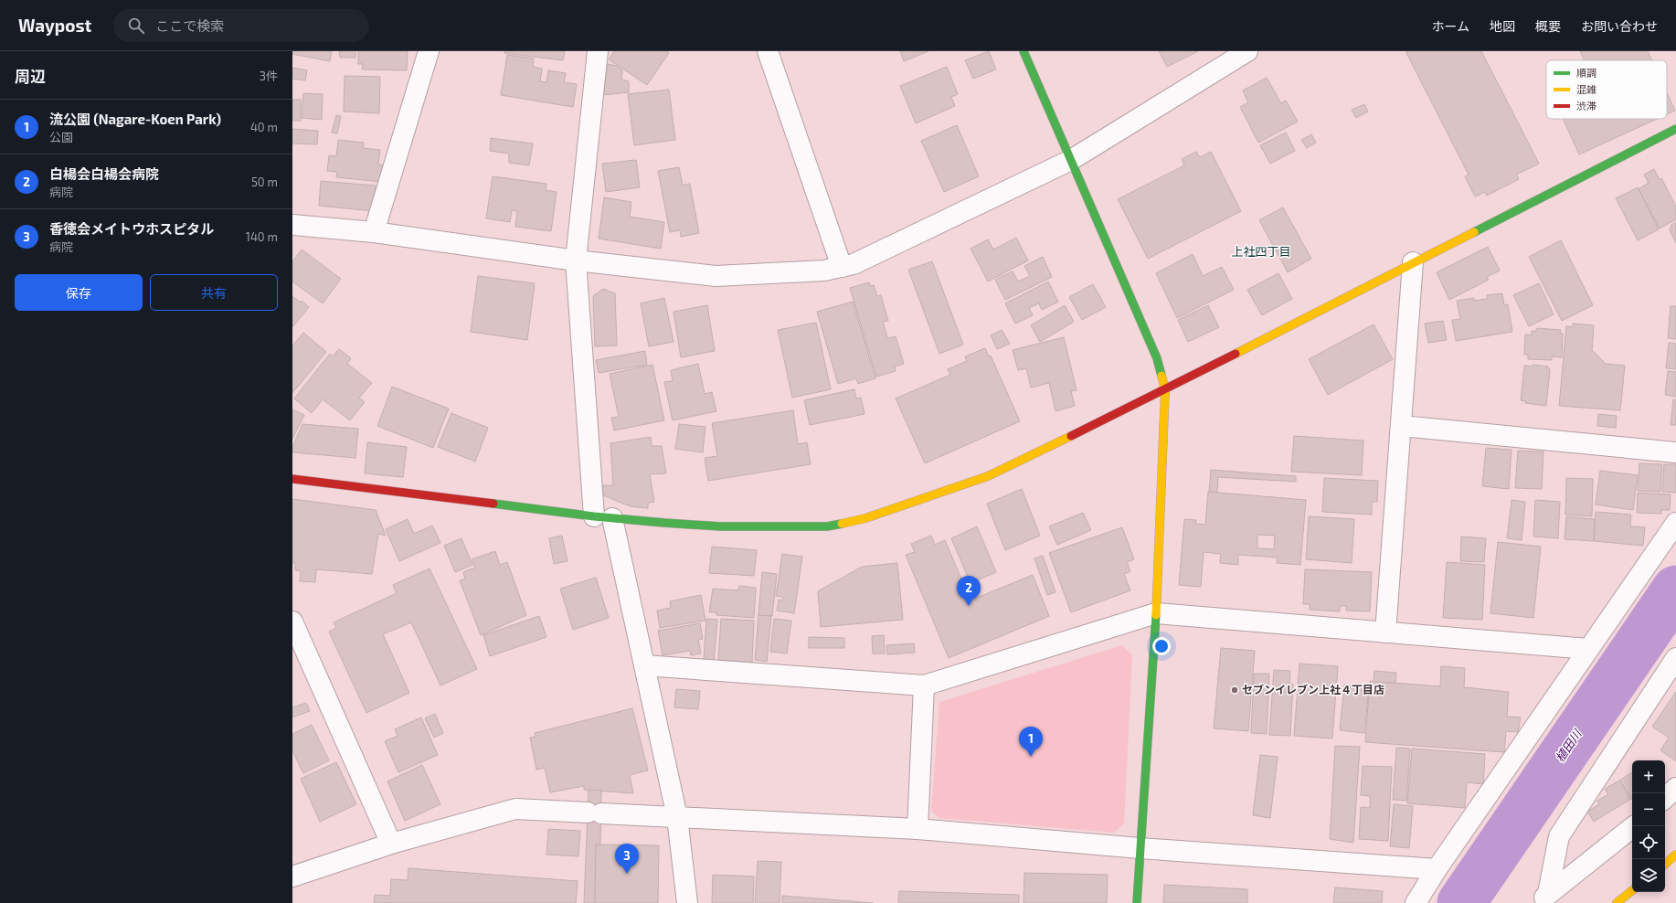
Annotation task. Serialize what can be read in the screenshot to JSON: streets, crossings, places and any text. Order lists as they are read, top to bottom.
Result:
{
  "districts": ["上社四丁目"],
  "water": ["植田川"],
  "places": ["セブンイレブン上社４丁目店"],
  "legend": ["順調", "混雑", "渋滞"],
  "page": {
    "header": "Waypost",
    "search": "ここで検索",
    "nav": [
      "ホーム",
      "地図",
      "概要",
      "お問い合わせ"
    ],
    "heading": ["周辺", "3件"],
    "list": [
      {
        "mark": "1",
        "name": "流公園 (Nagare-Koen Park)",
        "note": "公園",
        "value": "40 m"
      },
      {
        "mark": "2",
        "name": "白楊会白楊会病院",
        "note": "病院",
        "value": "50 m"
      },
      {
        "mark": "3",
        "name": "香徳会メイトウホスピタル",
        "note": "病院",
        "value": "140 m"
      }
    ],
    "buttons": ["保存", "共有"],
    "pins": ["2", "1", "3"],
    "map_buttons": ["+", "−"]
  }
}
